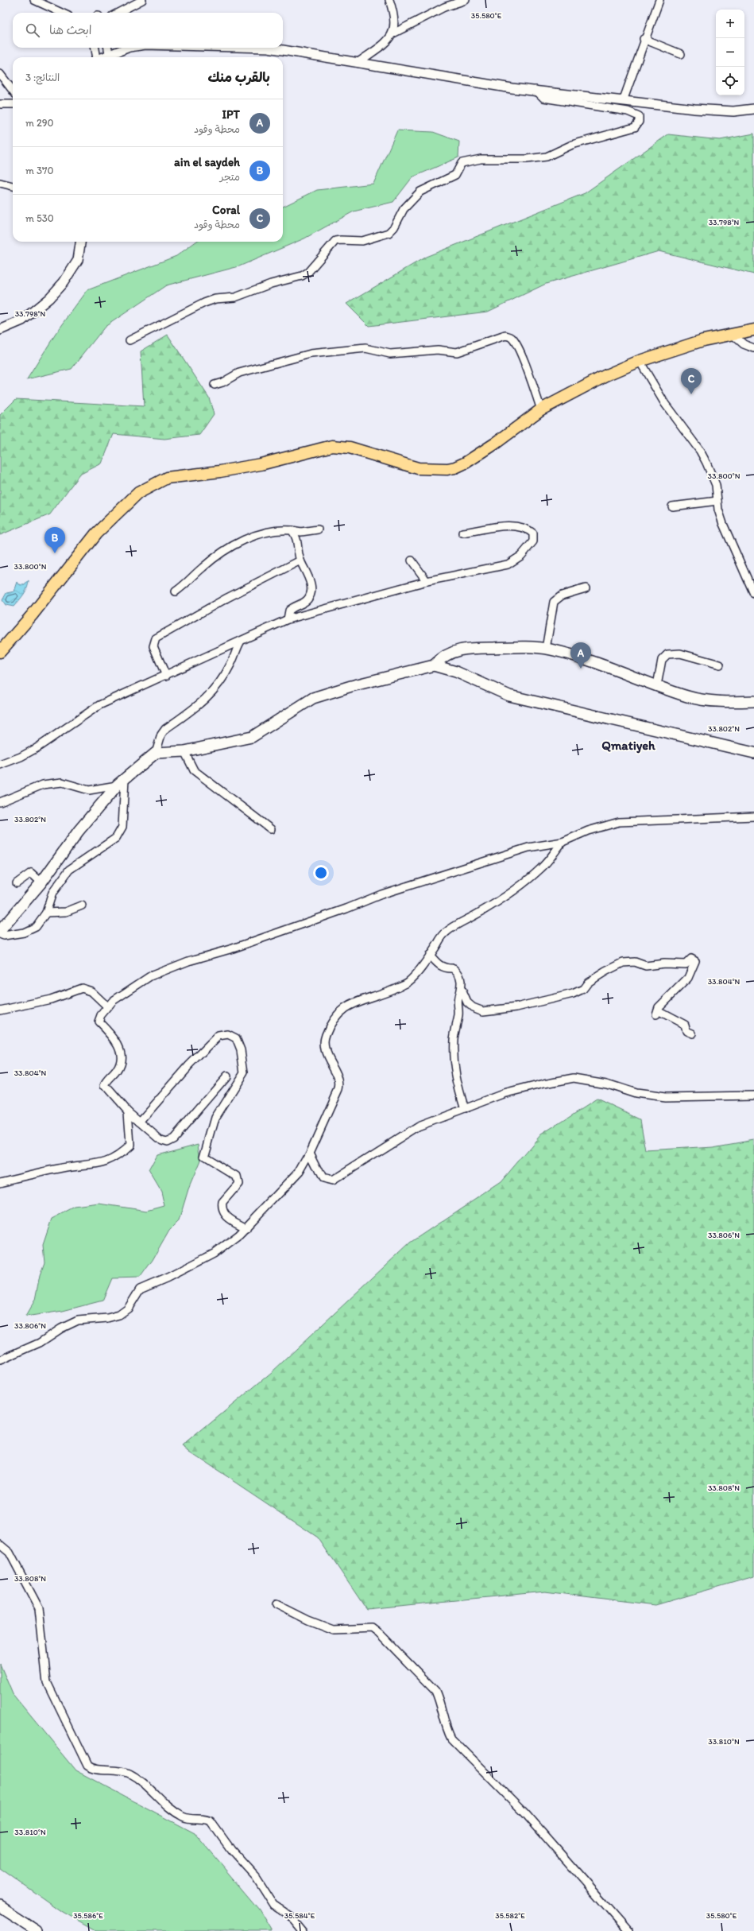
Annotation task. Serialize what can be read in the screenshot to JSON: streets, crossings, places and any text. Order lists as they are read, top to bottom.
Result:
{
  "districts": ["Qmatiyeh"],
  "page": {
    "map_buttons": ["+", "−"],
    "search": "ابحث هنا",
    "heading": ["بالقرب منك", "النتائج: 3"],
    "list": [
      {
        "mark": "A",
        "name": "IPT",
        "note": "محطة وقود",
        "value": "290 m"
      },
      {
        "mark": "B",
        "name": "ain el saydeh",
        "note": "متجر",
        "value": "370 m"
      },
      {
        "mark": "C",
        "name": "Coral",
        "note": "محطة وقود",
        "value": "530 m"
      }
    ],
    "pins": ["C", "B", "A"]
  },
  "coordinates": [
    "35.580°E",
    "33.798°N",
    "33.800°N",
    "33.802°N",
    "33.804°N",
    "33.806°N",
    "33.808°N",
    "33.810°N",
    "35.586°E",
    "35.584°E",
    "35.582°E"
  ]
}
